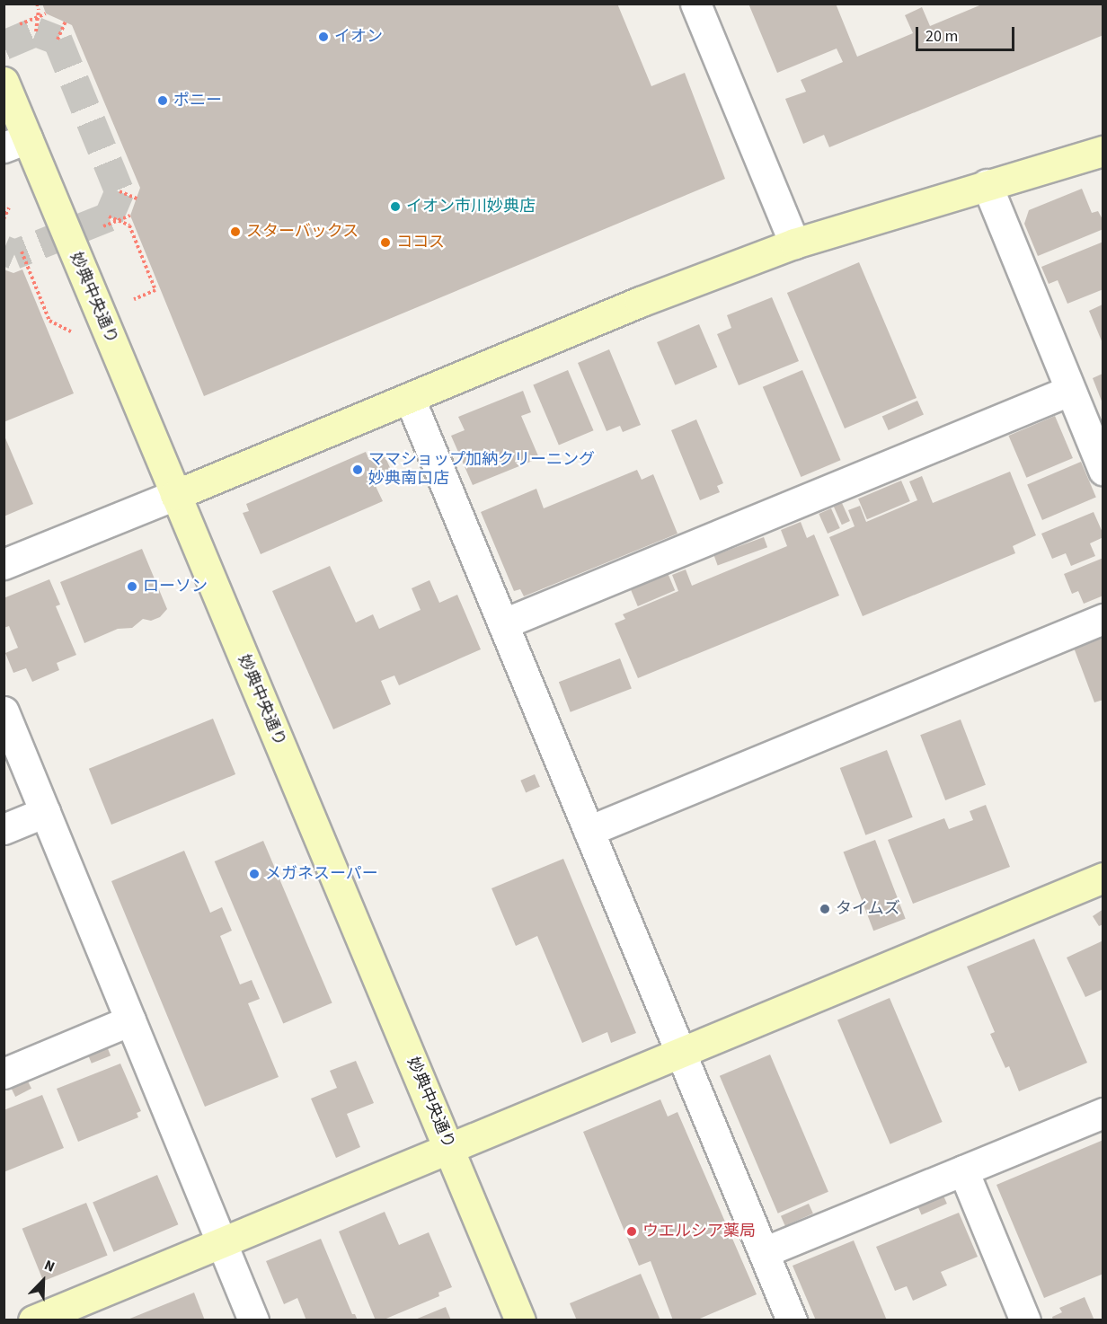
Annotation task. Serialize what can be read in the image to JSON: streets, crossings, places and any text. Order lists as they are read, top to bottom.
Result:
{
  "streets": {
    "street": ["妙典中央通り"]
  },
  "places": [
    "イオン",
    "ポニー",
    "イオン市川妙典店",
    "スターバックス",
    "ココス",
    "ママショップ加納クリーニング 妙典南口店",
    "ローソン",
    "メガネスーパー",
    "タイムズ",
    "ウエルシア薬局"
  ],
  "scale_bar": "20 m",
  "north": "top right"
}
